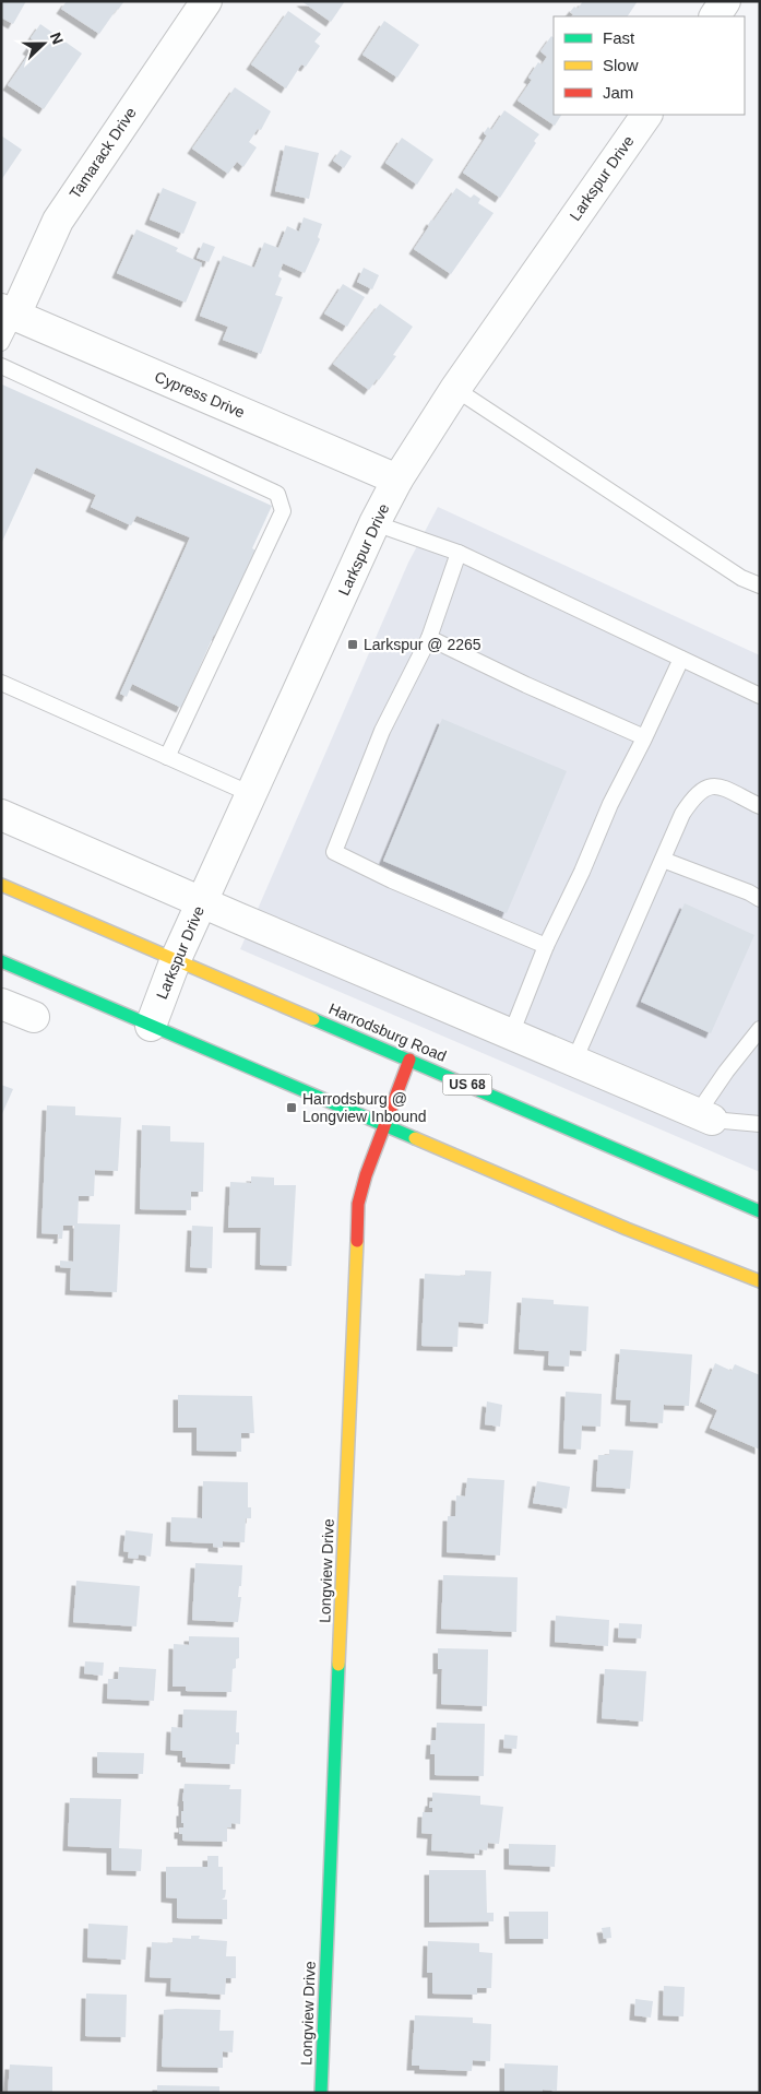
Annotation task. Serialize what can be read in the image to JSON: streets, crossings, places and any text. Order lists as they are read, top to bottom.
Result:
{
  "streets": {
    "main road": ["Harrodsburg Road", "US 68", "Longview Drive"],
    "street": ["Tamarack Drive", "Larkspur Drive", "Cypress Drive"]
  },
  "crossings": [
    ["Tamarack Drive", "Cypress Drive"],
    ["Larkspur Drive", "Cypress Drive"],
    ["Larkspur Drive", "Harrodsburg Road"],
    ["Harrodsburg Road", "Longview Drive"]
  ],
  "places": {
    "transit": ["Larkspur @ 2265", "Harrodsburg @ Longview Inbound"]
  },
  "legend": ["Fast", "Slow", "Jam"],
  "north": "right"
}
